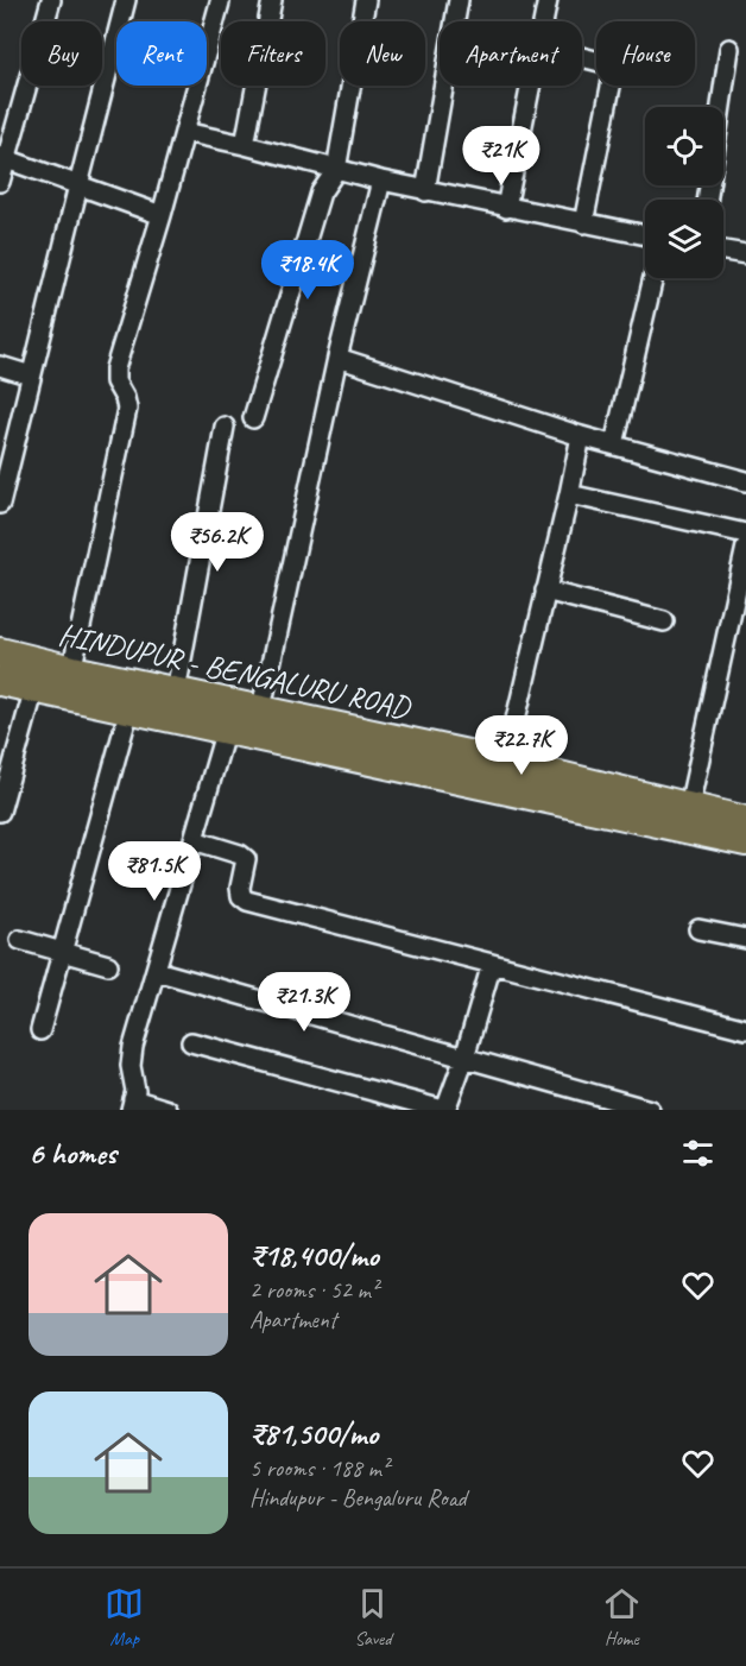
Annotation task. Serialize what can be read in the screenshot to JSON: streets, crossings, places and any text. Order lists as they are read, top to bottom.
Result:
{
  "streets": {
    "main road": ["HINDUPUR - BENGALURU ROAD"]
  },
  "page": {
    "chip": [
      "Buy",
      "Rent",
      "Filters",
      "New",
      "Apartment",
      "House"
    ],
    "price": [
      "₹21K",
      "₹18.4K",
      "₹56.2K",
      "₹22.7K",
      "₹81.5K",
      "₹21.3K"
    ],
    "heading": "6 homes",
    "list": [
      {
        "name": "₹18,400/mo",
        "note": "2 rooms · 52 m² · Apartment"
      },
      {
        "name": "₹81,500/mo",
        "note": "5 rooms · 188 m² · Hindupur - Bengaluru Road"
      }
    ],
    "tabs": ["Map", "Saved", "Home"]
  }
}
